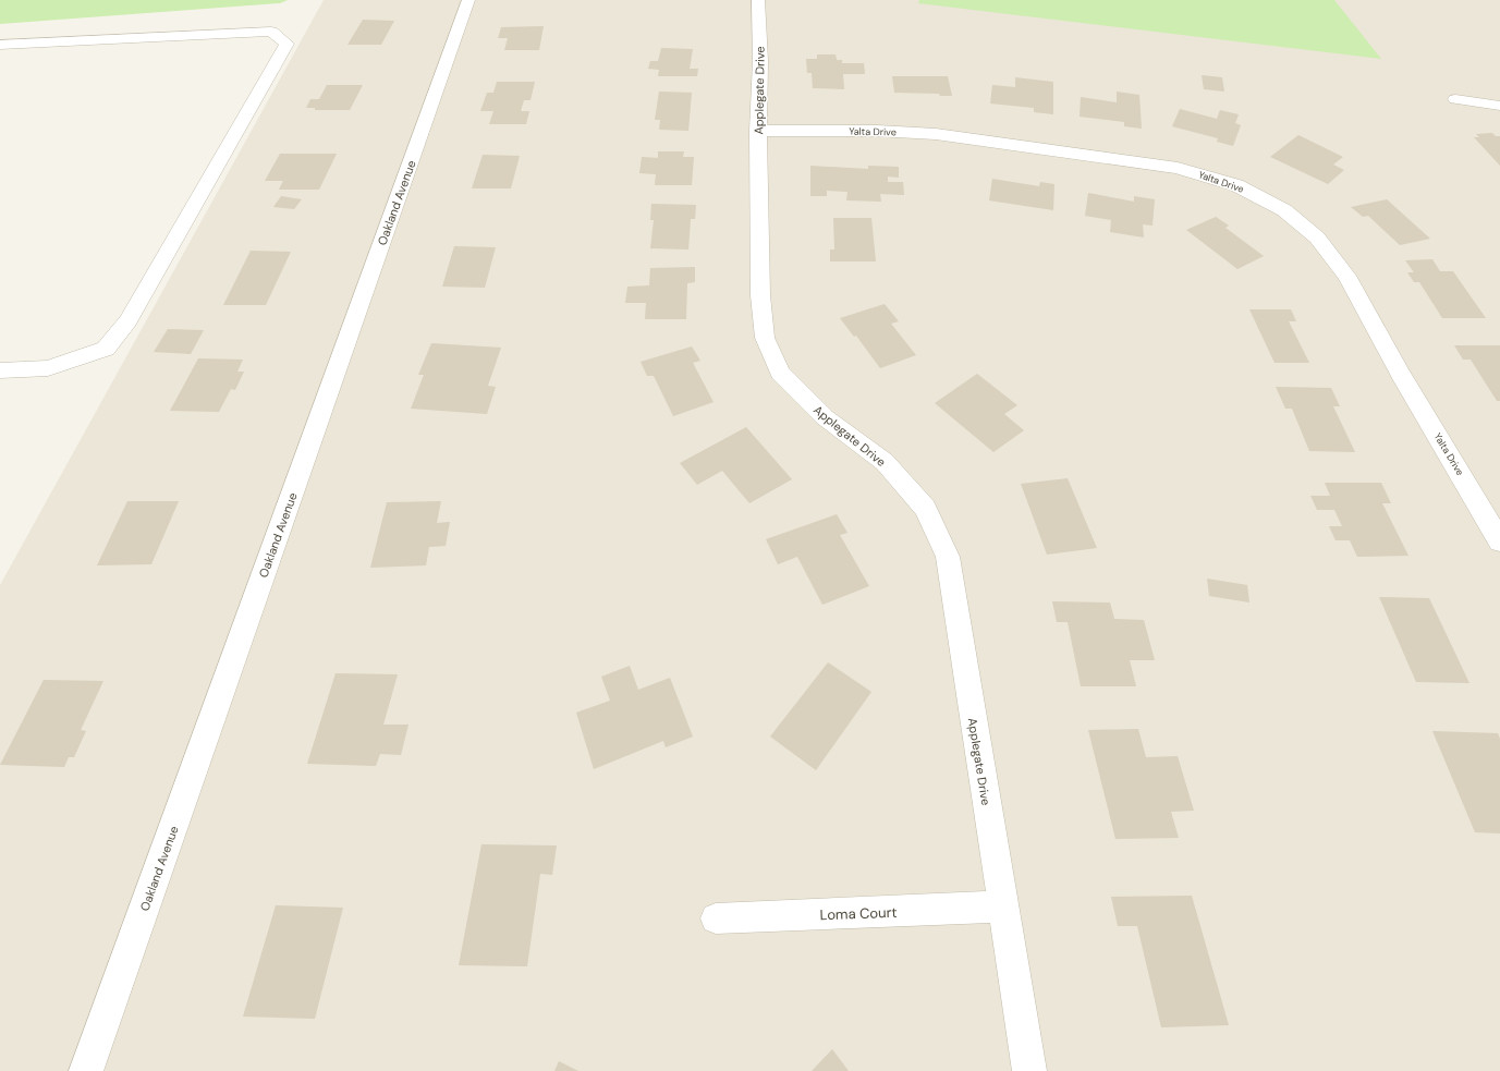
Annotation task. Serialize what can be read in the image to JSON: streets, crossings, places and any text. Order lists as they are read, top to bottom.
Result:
{
  "streets": {
    "street": [
      "Applegate Drive",
      "Yalta Drive",
      "Oakland Avenue",
      "Loma Court"
    ]
  },
  "crossings": [
    ["Applegate Drive", "Yalta Drive"],
    ["Applegate Drive", "Loma Court"]
  ]
}
